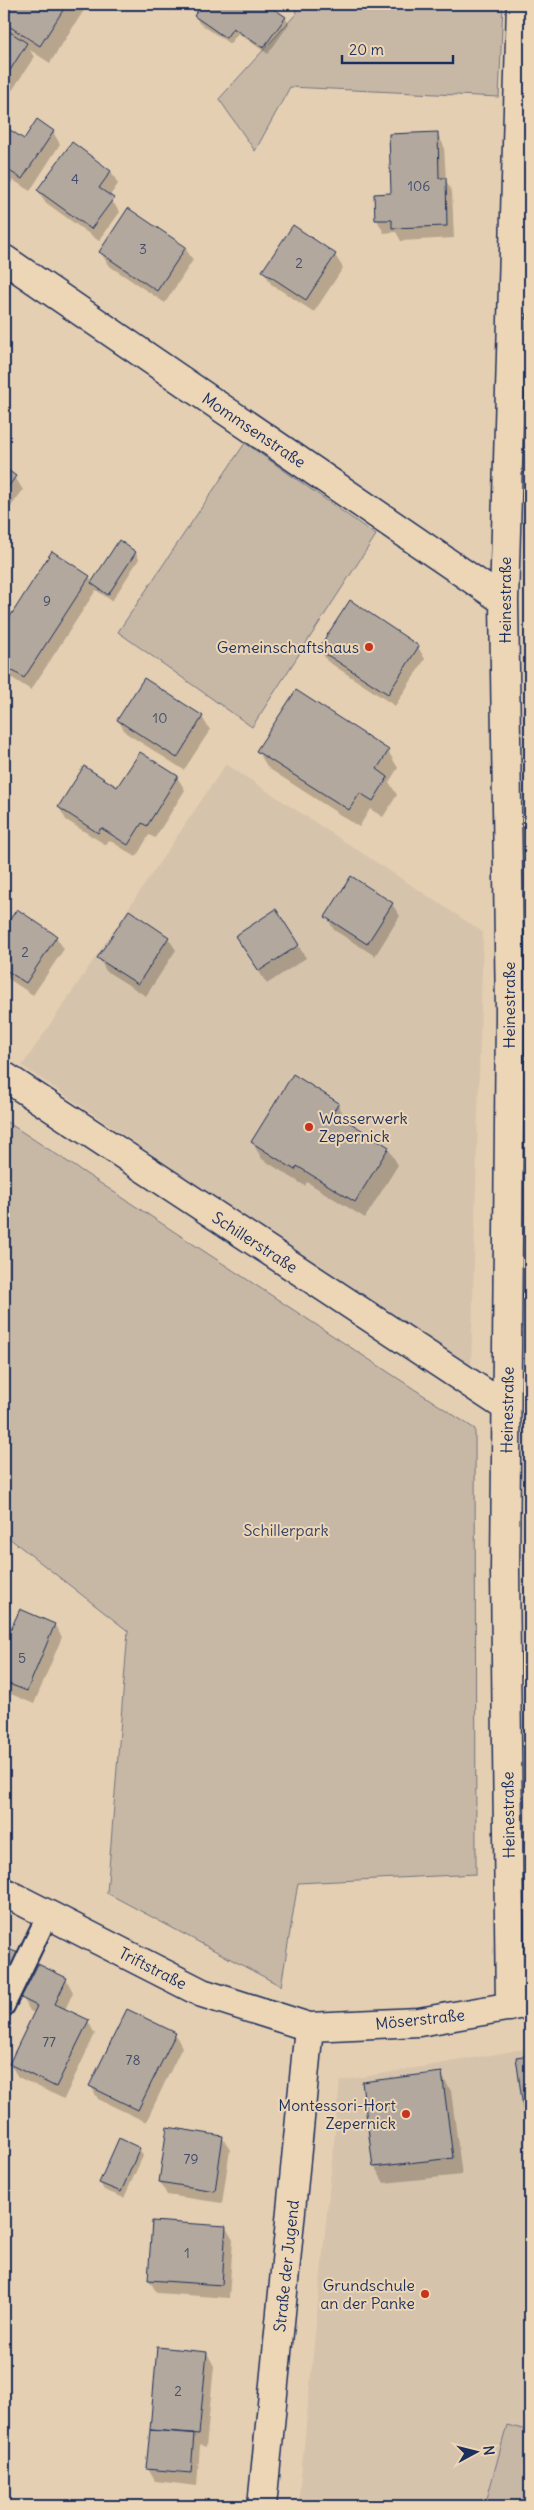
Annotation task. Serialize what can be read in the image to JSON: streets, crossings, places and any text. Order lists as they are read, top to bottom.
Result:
{
  "streets": {
    "street": [
      "Mommsenstraße",
      "Heinestraße",
      "Schillerstraße",
      "Triftstraße",
      "Möserstraße",
      "Straße der Jugend"
    ]
  },
  "crossings": [
    ["Mommsenstraße", "Heinestraße"],
    ["Heinestraße", "Schillerstraße"],
    ["Heinestraße", "Möserstraße"],
    ["Triftstraße", "Möserstraße"],
    ["Triftstraße", "Straße der Jugend"],
    ["Möserstraße", "Straße der Jugend"]
  ],
  "parks": ["Schillerpark"],
  "places": [
    "Gemeinschaftshaus",
    "Wasserwerk Zepernick",
    "Montessori-Hort Zepernick",
    "Grundschule an der Panke"
  ],
  "house_numbers": [
    "4",
    "106",
    "3",
    "2",
    "9",
    "10",
    "2",
    "5",
    "77",
    "78",
    "79",
    "1",
    "2"
  ],
  "scale_bar": "20 m",
  "north": "right"
}
